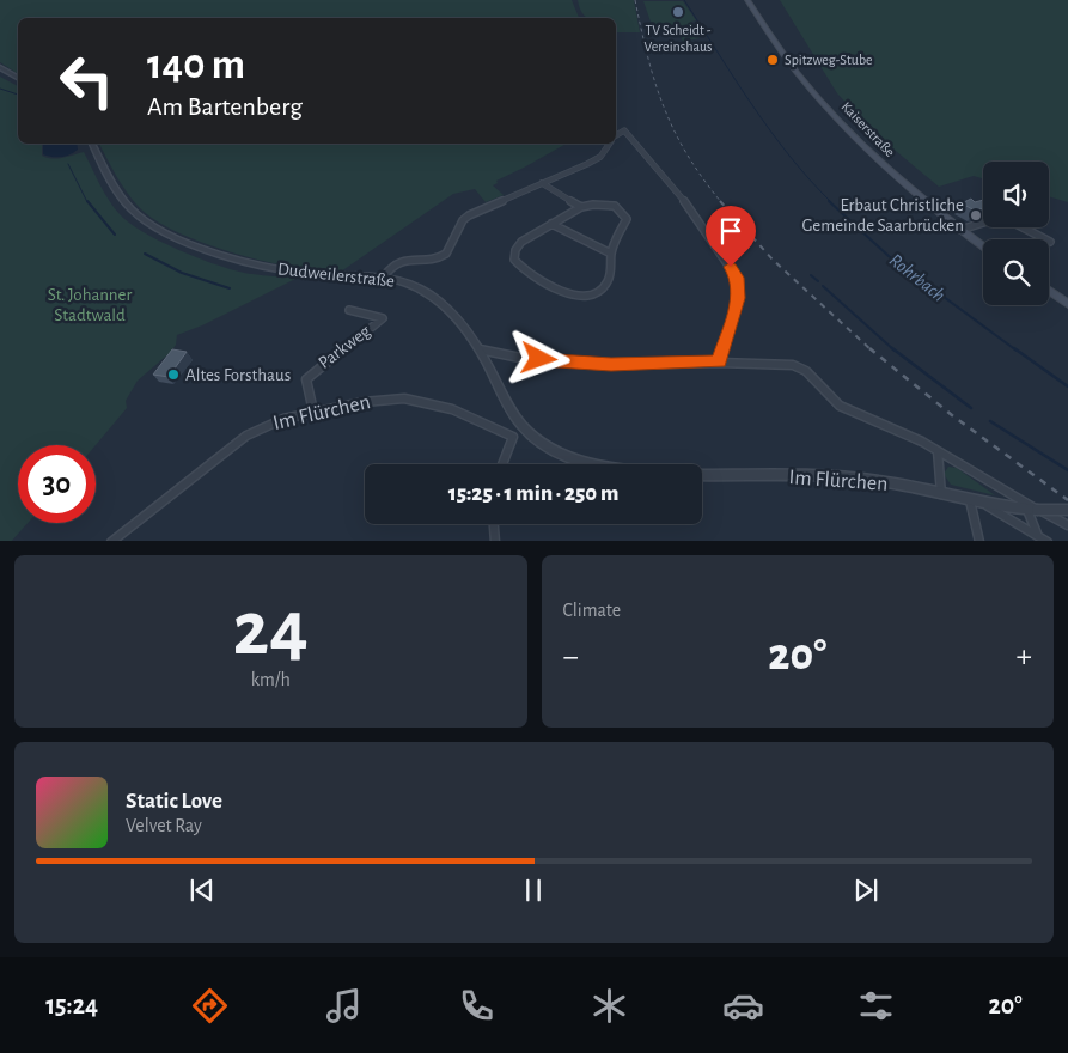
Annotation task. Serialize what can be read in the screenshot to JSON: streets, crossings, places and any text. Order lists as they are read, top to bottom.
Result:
{
  "streets": {
    "main road": ["Kaiserstraße"],
    "street": ["Dudweilerstraße", "Parkweg", "Im Flürchen"]
  },
  "crossings": [
    ["Parkweg", "Im Flürchen"]
  ],
  "water": ["Rohrbach"],
  "parks": ["St. Johanner Stadtwald"],
  "places": [
    "TV Scheidt - Vereinshaus",
    "Spitzweg-Stube",
    "Erbaut Christliche Gemeinde Saarbrücken",
    "Altes Forsthaus"
  ],
  "page": {
    "turn": ["140 m", "Am Bartenberg"],
    "limit": "30",
    "trip": "15:25 · 1 min · 250 m",
    "tile": [
      ["24", "km/h"],
      "Climate"
    ],
    "heat": ["−", "20°", "+"],
    "song": ["Static Love", "Velvet Ray"],
    "tabs": ["15:24", "20°"]
  }
}
